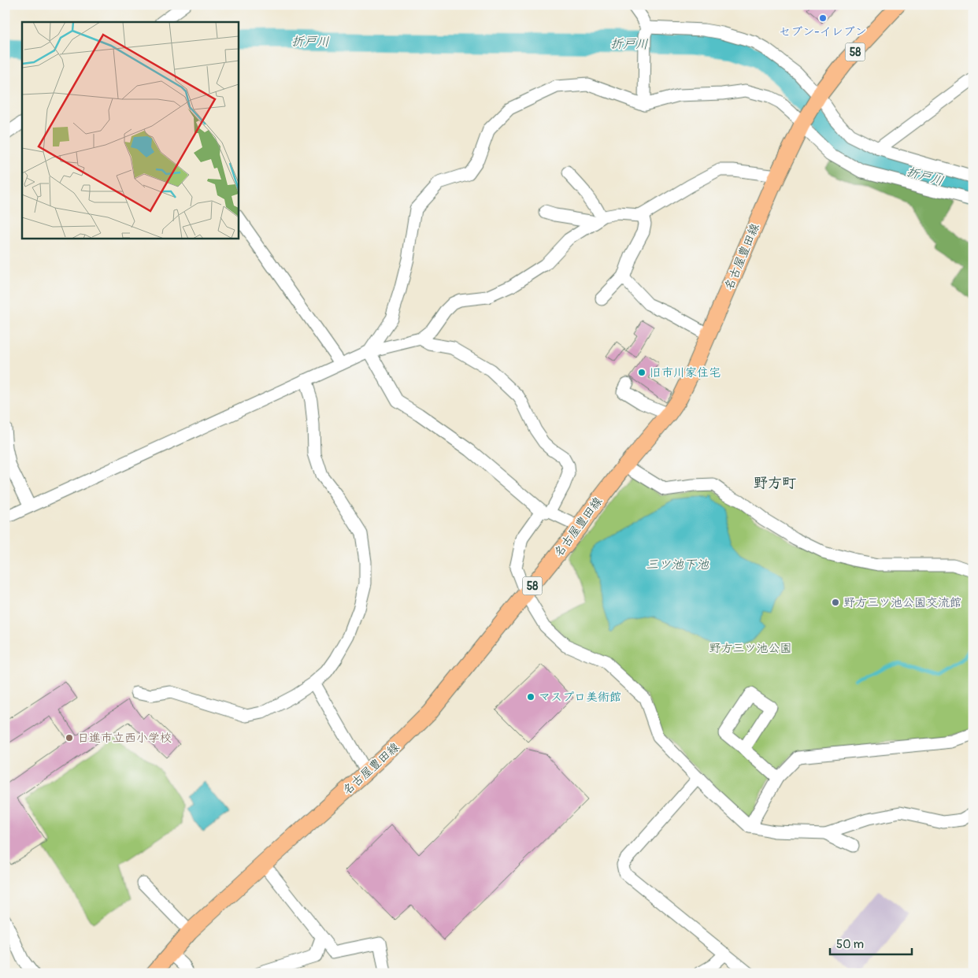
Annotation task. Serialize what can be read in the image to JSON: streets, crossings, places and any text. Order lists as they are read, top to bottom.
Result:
{
  "streets": {
    "main road": ["58", "名古屋豊田線"]
  },
  "districts": ["野方町"],
  "water": ["折戸川", "三ツ池下池"],
  "parks": ["野方三ツ池公園"],
  "places": [
    "セブン-イレブン",
    "旧市川家住宅",
    "野方三ツ池公園交流館",
    "マスプロ美術館",
    "日進市立西小学校"
  ],
  "scale_bar": "50 m"
}
